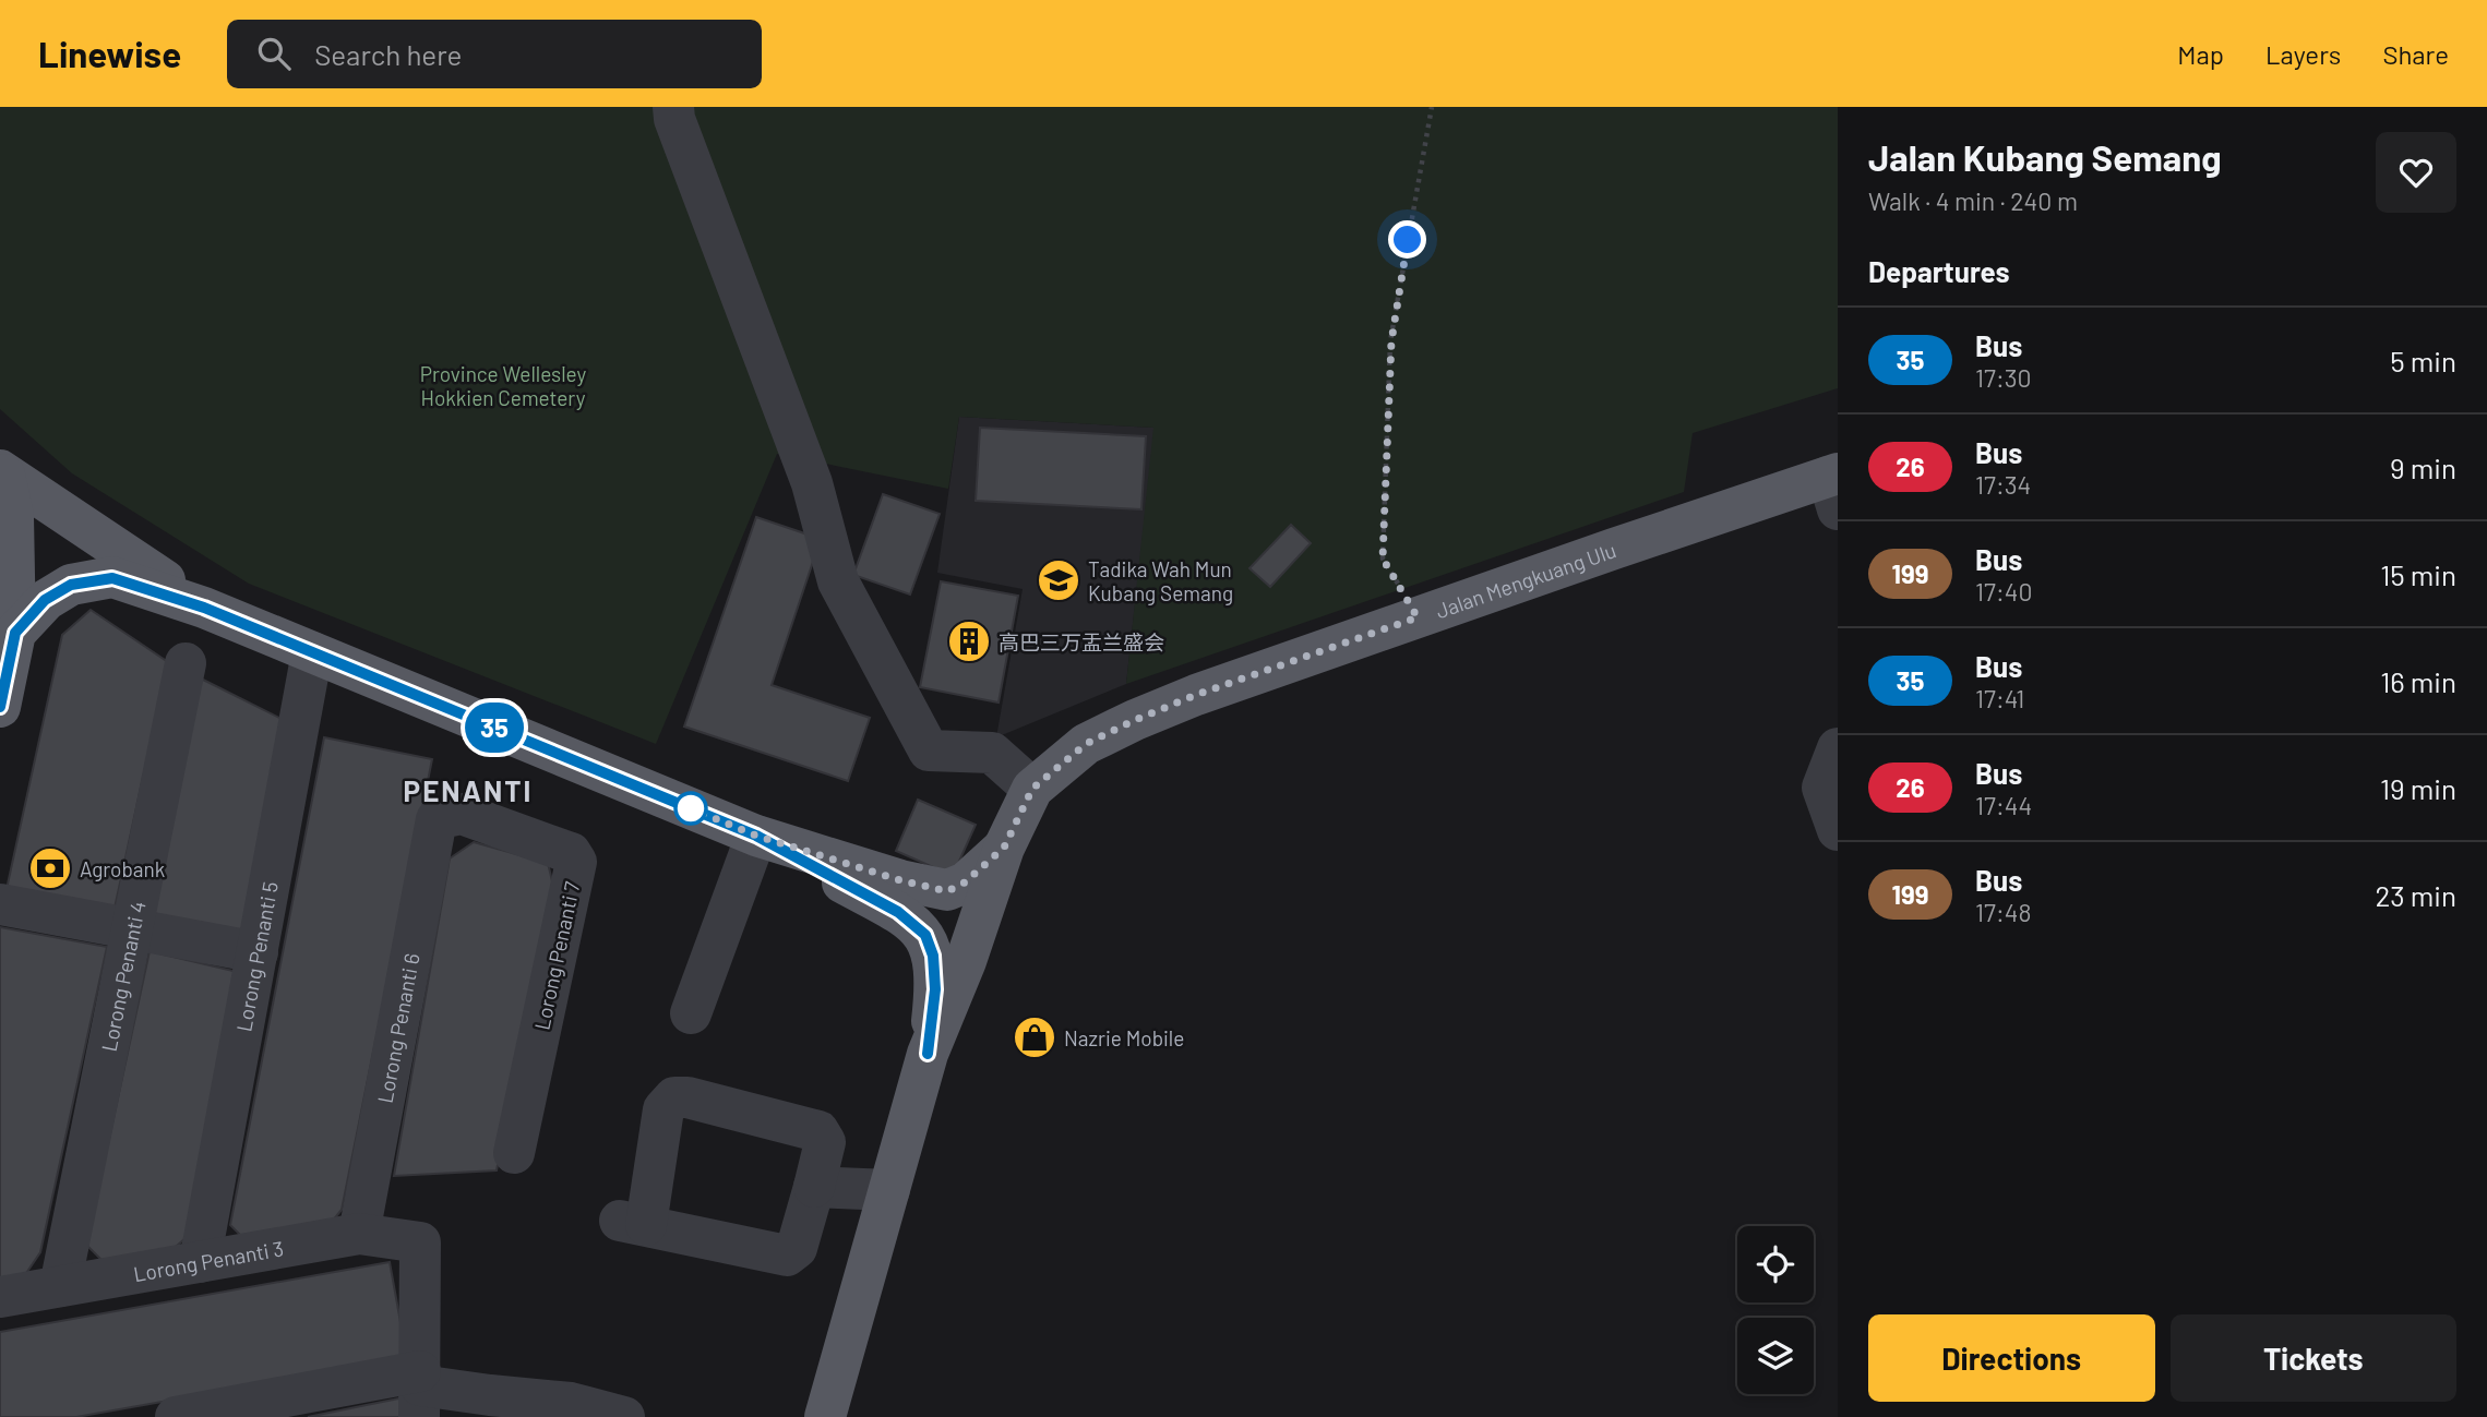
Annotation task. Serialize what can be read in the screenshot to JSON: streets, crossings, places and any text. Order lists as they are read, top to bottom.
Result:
{
  "streets": {
    "main road": ["Jalan Mengkuang Ulu"],
    "street": [
      "Lorong Penanti 7",
      "Lorong Penanti 5",
      "Lorong Penanti 4",
      "Lorong Penanti 6",
      "Lorong Penanti 3"
    ]
  },
  "crossings": [
    ["Lorong Penanti 7", "Lorong Penanti 6"],
    ["Lorong Penanti 5", "Lorong Penanti 3"],
    ["Lorong Penanti 4", "Lorong Penanti 3"],
    ["Lorong Penanti 6", "Lorong Penanti 3"]
  ],
  "districts": ["PENANTI"],
  "parks": ["Province Wellesley Hokkien Cemetery"],
  "places": {
    "school or university": ["Tadika Wah Mun Kubang Semang"],
    "building": ["高巴三万盂兰盛会"],
    "bank": ["Agrobank"],
    "shop": ["Nazrie Mobile"]
  },
  "lines": ["bus line 35"],
  "page": {
    "header": "Linewise",
    "search": "Search here",
    "nav": ["Map", "Layers", "Share"],
    "on_map": "35",
    "heading": [
      ["Jalan Kubang Semang", "Walk · 4 min · 240 m"],
      "Departures"
    ],
    "list": [
      {
        "mark": "35",
        "name": "Bus",
        "note": "17:30",
        "value": "5 min"
      },
      {
        "mark": "26",
        "name": "Bus",
        "note": "17:34",
        "value": "9 min"
      },
      {
        "mark": "199",
        "name": "Bus",
        "note": "17:40",
        "value": "15 min"
      },
      {
        "mark": "35",
        "name": "Bus",
        "note": "17:41",
        "value": "16 min"
      },
      {
        "mark": "26",
        "name": "Bus",
        "note": "17:44",
        "value": "19 min"
      },
      {
        "mark": "199",
        "name": "Bus",
        "note": "17:48",
        "value": "23 min"
      }
    ],
    "buttons": ["Directions", "Tickets"]
  }
}
